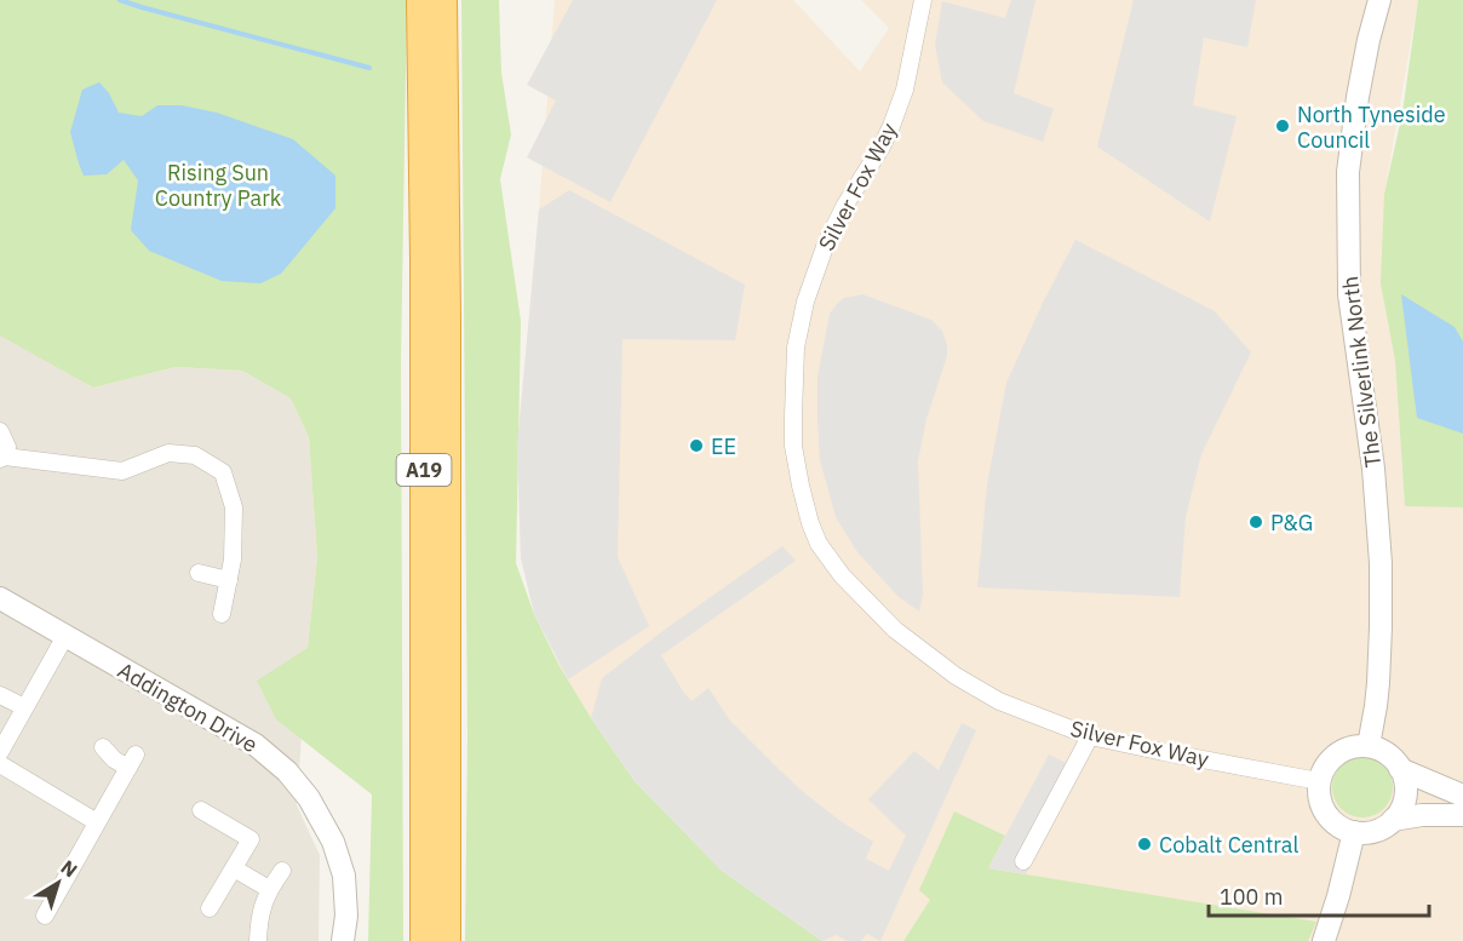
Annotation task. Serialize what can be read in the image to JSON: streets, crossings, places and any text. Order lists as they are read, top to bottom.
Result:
{
  "streets": {
    "highway": ["A19"],
    "street": ["Silver Fox Way", "The Silverlink North", "Addington Drive"]
  },
  "crossings": [
    ["Silver Fox Way", "The Silverlink North"]
  ],
  "parks": ["Rising Sun Country Park"],
  "places": [
    "North Tyneside Council",
    "EE",
    "P&G",
    "Cobalt Central"
  ],
  "scale_bar": "100 m",
  "north": "top right"
}
